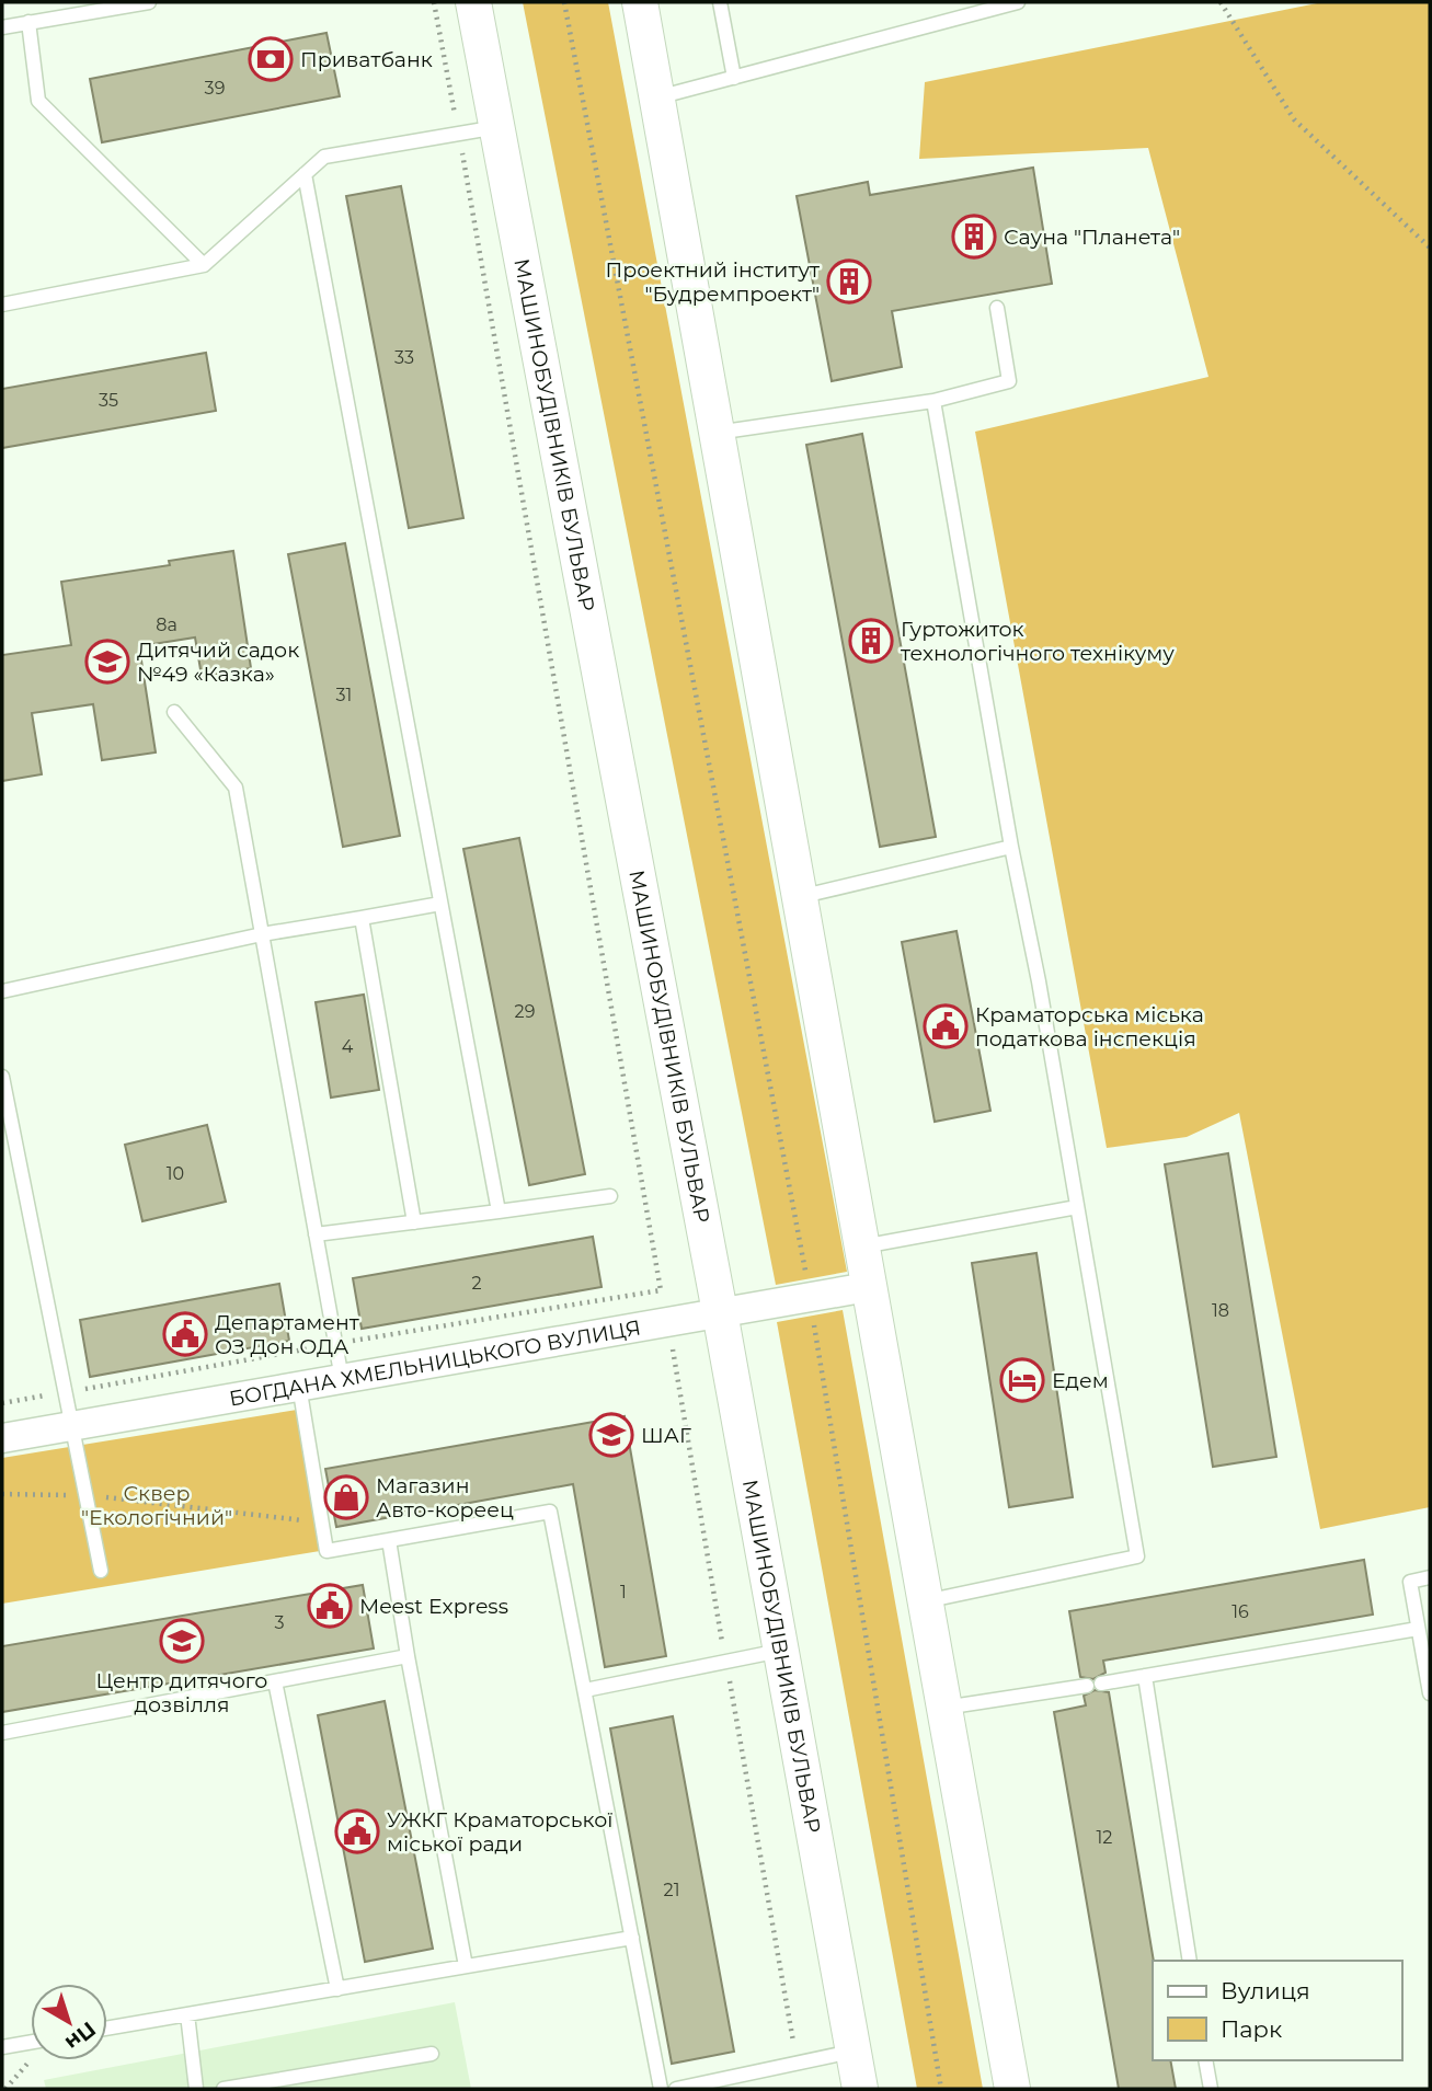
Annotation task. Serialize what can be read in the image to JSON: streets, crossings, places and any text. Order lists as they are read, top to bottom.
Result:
{
  "streets": {
    "street": ["МАШИНОБУДІВНИКІВ БУЛЬВАР", "БОГДАНА ХМЕЛЬНИЦЬКОГО ВУЛИЦЯ"]
  },
  "crossings": [
    ["МАШИНОБУДІВНИКІВ БУЛЬВАР", "БОГДАНА ХМЕЛЬНИЦЬКОГО ВУЛИЦЯ"]
  ],
  "parks": ["Сквер \"Екологічний\""],
  "places": {
    "bank": ["Приватбанк"],
    "building": ["Сауна \"Планета\"", "Проектний інститут \"Будремпроект\"", "Гуртожиток технологічного технікуму"],
    "school or university": ["Дитячий садок №49 «Казка»", "ШАГ", "Центр дитячого дозвілля"],
    "public building": [
      "Краматорська міська податкова інспекція",
      "Департамент ОЗ Дон ОДА",
      "Meest Express",
      "УЖКГ Краматорської міської ради"
    ],
    "hotel": ["Едем"],
    "shop": ["Магазин Авто-кореец"]
  },
  "house_numbers": [
    "39",
    "33",
    "35",
    "8а",
    "31",
    "29",
    "4",
    "10",
    "2",
    "18",
    "1",
    "16",
    "3",
    "12",
    "21"
  ],
  "legend": ["Вулиця", "Парк"],
  "north": "bottom right"
}
